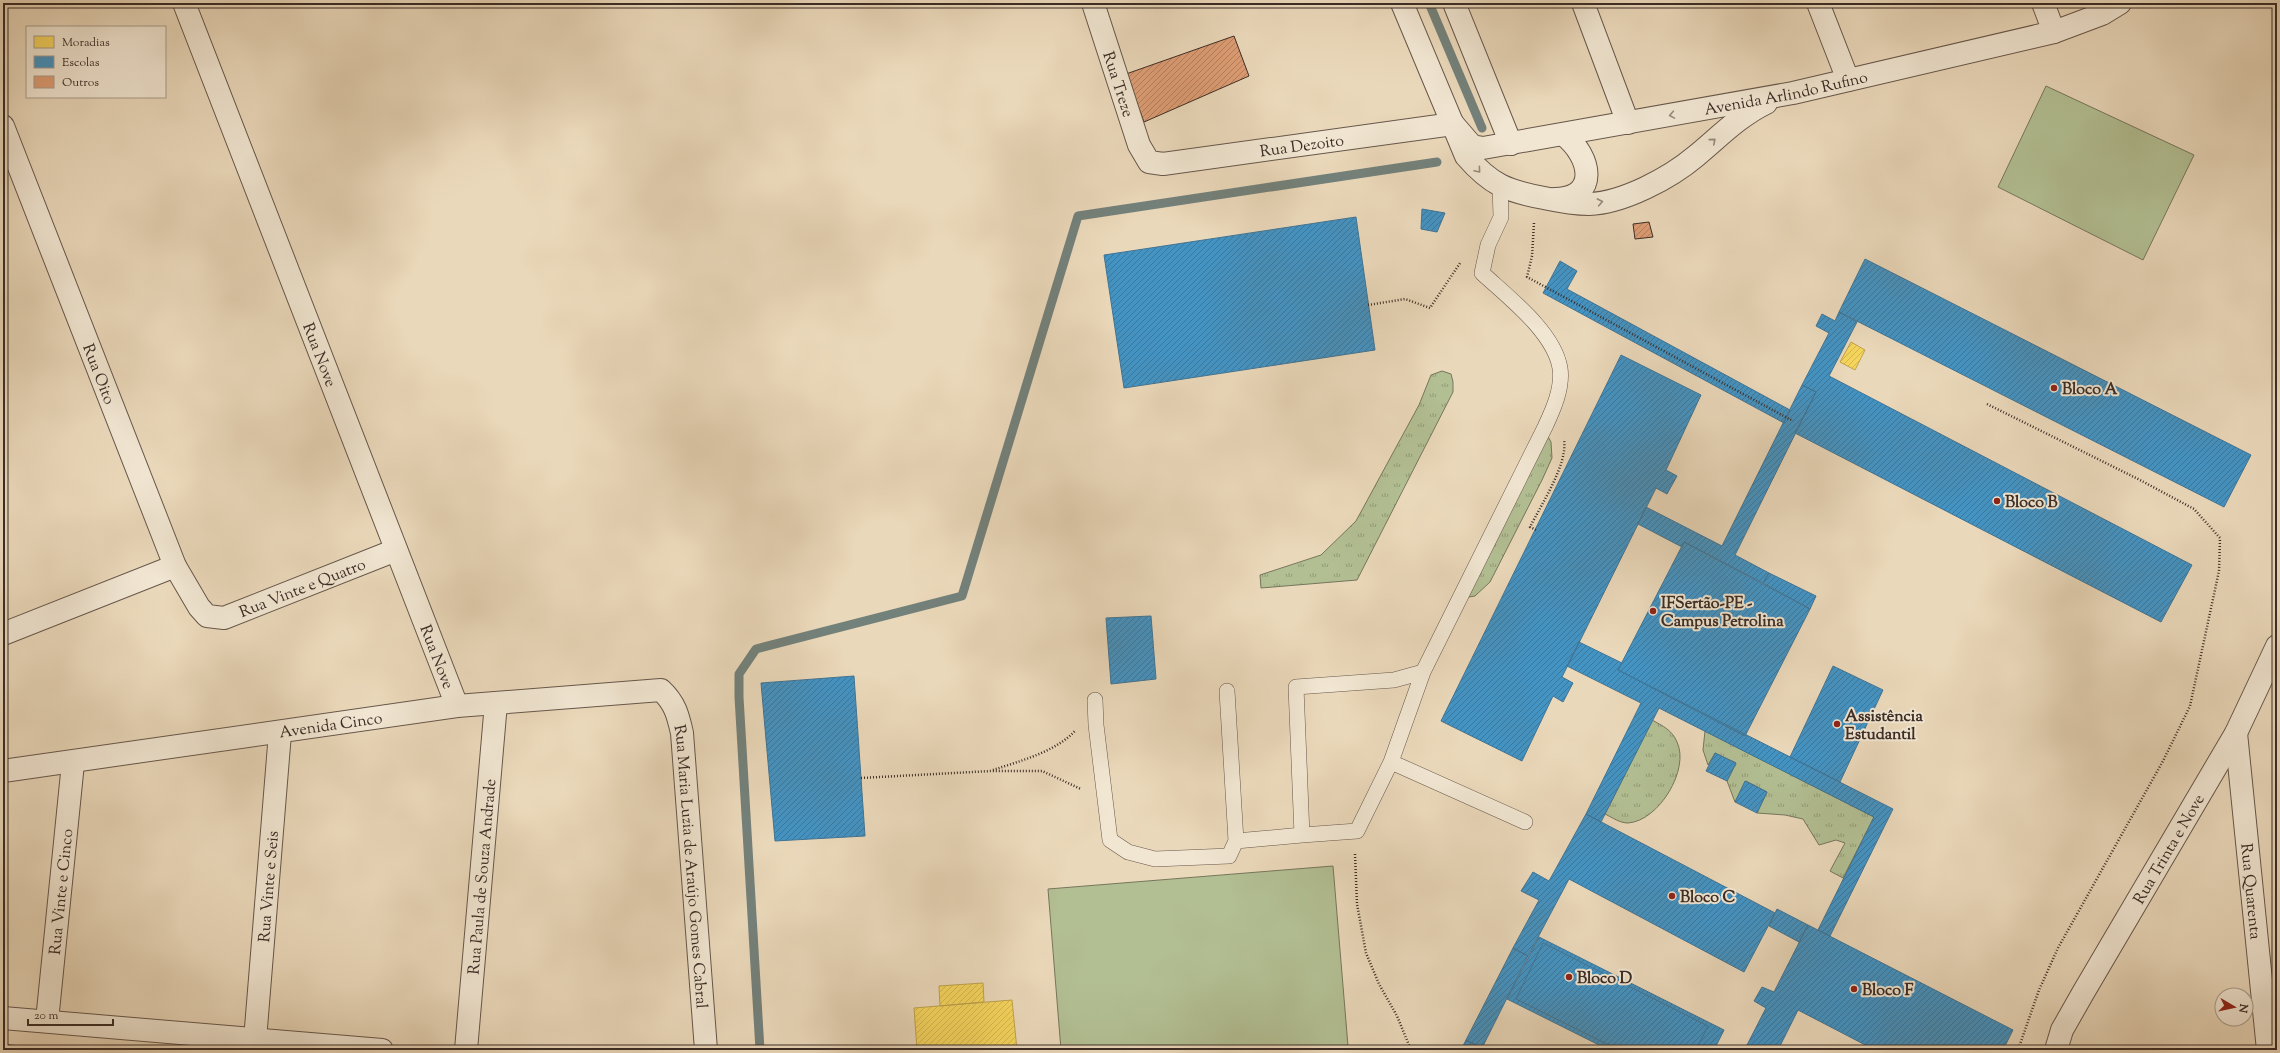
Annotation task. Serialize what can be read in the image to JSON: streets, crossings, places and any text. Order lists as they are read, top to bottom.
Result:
{
  "streets": {
    "street": [
      "Rua Treze",
      "Avenida Arlindo Rufino",
      "Rua Dezoito",
      "Rua Nove",
      "Rua Oito",
      "Rua Vinte e Quatro",
      "Avenida Cinco",
      "Rua Trinta e Nove",
      "Rua Maria Luzia de Araújo Gomes Cabral",
      "Rua Paula de Souza Andrade",
      "Rua Vinte e Seis",
      "Rua Quarenta",
      "Rua Vinte e Cinco"
    ]
  },
  "crossings": [
    ["Rua Treze", "Rua Dezoito"],
    ["Avenida Arlindo Rufino", "Rua Dezoito"],
    ["Rua Nove", "Rua Vinte e Quatro"],
    ["Rua Nove", "Avenida Cinco"],
    ["Rua Oito", "Rua Vinte e Quatro"],
    ["Avenida Cinco", "Rua Maria Luzia de Araújo Gomes Cabral"],
    ["Avenida Cinco", "Rua Paula de Souza Andrade"],
    ["Avenida Cinco", "Rua Vinte e Seis"],
    ["Avenida Cinco", "Rua Vinte e Cinco"],
    ["Rua Trinta e Nove", "Rua Quarenta"]
  ],
  "places": [
    "Bloco A",
    "Bloco B",
    "IFSertão-PE - Campus Petrolina",
    "Assistência Estudantil",
    "Bloco C",
    "Bloco D",
    "Bloco F"
  ],
  "legend": ["Moradias", "Escolas", "Outros"],
  "scale_bar": "20 m",
  "north": "right"
}
